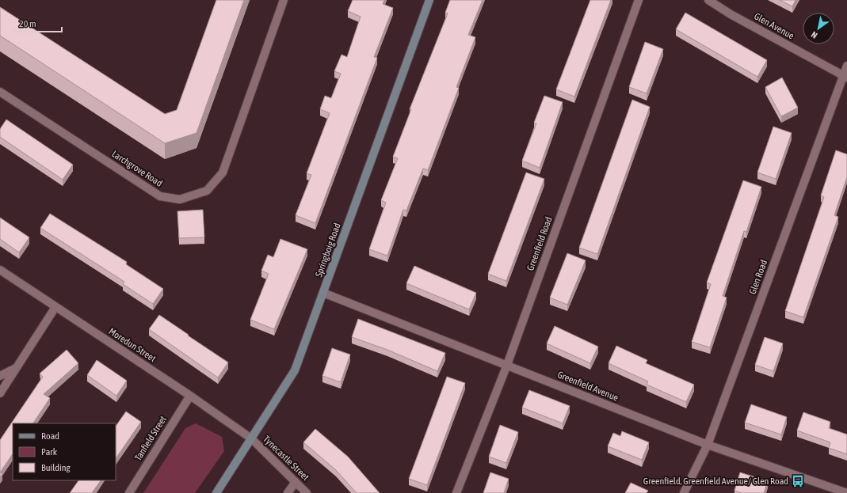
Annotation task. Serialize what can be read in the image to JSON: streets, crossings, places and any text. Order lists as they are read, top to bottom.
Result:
{
  "streets": {
    "main road": ["Springboig Road"],
    "street": [
      "Glen Avenue",
      "Larchgrove Road",
      "Greenfield Road",
      "Glen Road",
      "Moredun Street",
      "Greenfield Avenue",
      "Tanfield Street",
      "Tynecastle Street"
    ]
  },
  "crossings": [
    ["Glen Avenue", "Glen Road"],
    ["Greenfield Road", "Greenfield Avenue"],
    ["Springboig Road", "Moredun Street"],
    ["Springboig Road", "Greenfield Avenue"],
    ["Springboig Road", "Tynecastle Street"],
    ["Glen Road", "Greenfield Avenue"],
    ["Moredun Street", "Tanfield Street"],
    ["Moredun Street", "Tynecastle Street"]
  ],
  "places": {
    "bus stop": ["Greenfield, Greenfield Avenue/ Glen Road"]
  },
  "legend": ["Road", "Park", "Building"],
  "scale_bar": "20 m",
  "north": "bottom left"
}
